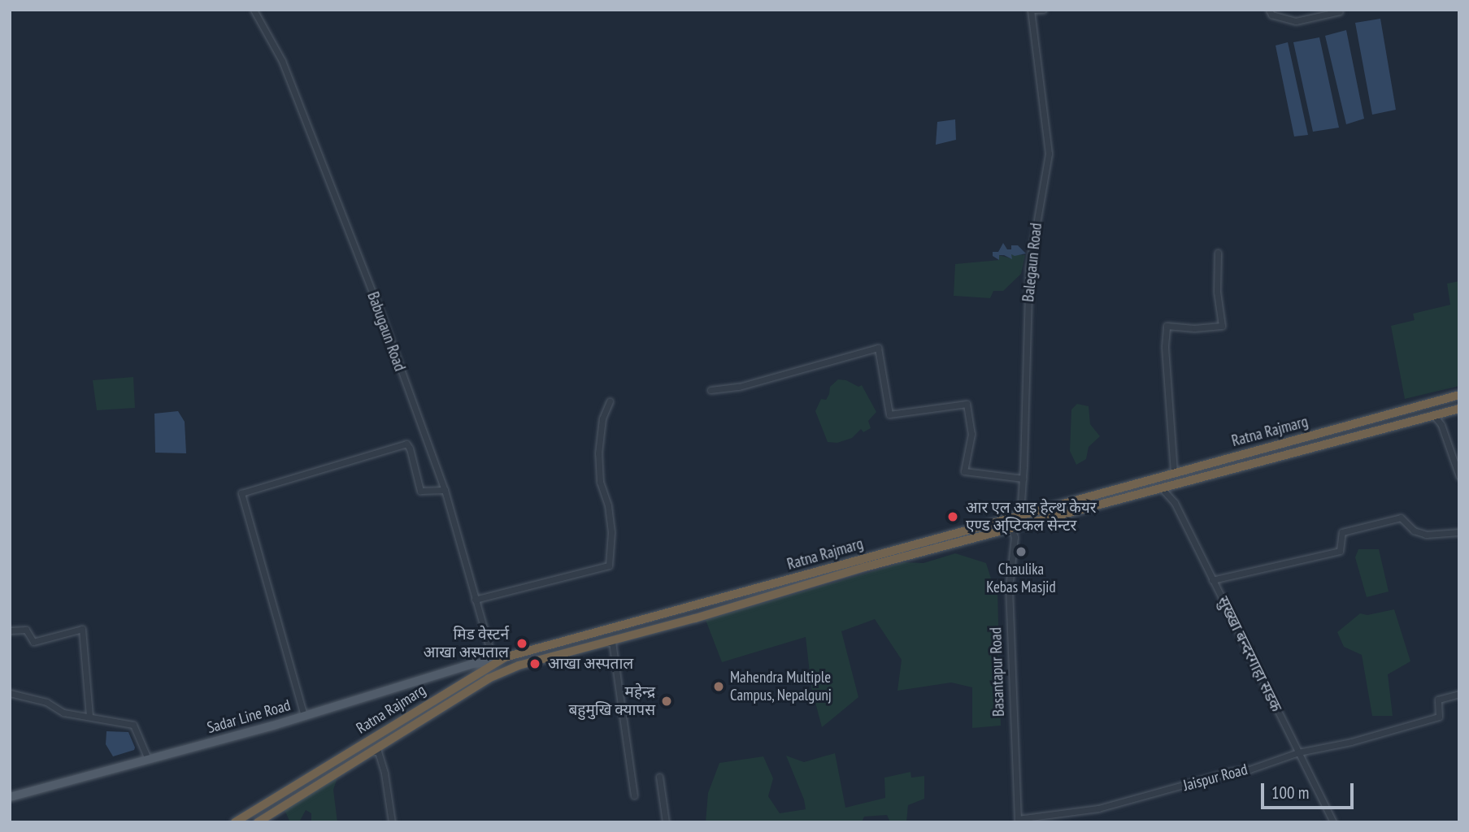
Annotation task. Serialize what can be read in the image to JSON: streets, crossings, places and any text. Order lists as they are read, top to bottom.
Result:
{
  "streets": {
    "highway": ["Ratna Rajmarg"],
    "main road": ["Sadar Line Road"],
    "street": [
      "Balegaun Road",
      "Babugaun Road",
      "सुख्खा बन्दरगाहा सडक",
      "Basantapur Road",
      "Jaispur Road"
    ]
  },
  "crossings": [
    ["Balegaun Road", "Ratna Rajmarg"],
    ["Balegaun Road", "Basantapur Road"],
    ["Babugaun Road", "Ratna Rajmarg"],
    ["Babugaun Road", "Sadar Line Road"],
    ["Ratna Rajmarg", "सुख्खा बन्दरगाहा सडक"],
    ["Ratna Rajmarg", "Basantapur Road"],
    ["Ratna Rajmarg", "Sadar Line Road"],
    ["सुख्खा बन्दरगाहा सडक", "Jaispur Road"],
    ["Basantapur Road", "Jaispur Road"]
  ],
  "places": [
    "आर एल आइ हेल्थ केयर एण्ड अ्प्टिकल सेन्टर",
    "Chaulika Kebas Masjid",
    "मिड वेस्टर्न आखा अस्पताल",
    "आखा अस्पताल",
    "Mahendra Multiple Campus, Nepalgunj",
    "महेन्द्र बहुमुखि क्यापस"
  ],
  "scale_bar": "100 m"
}
